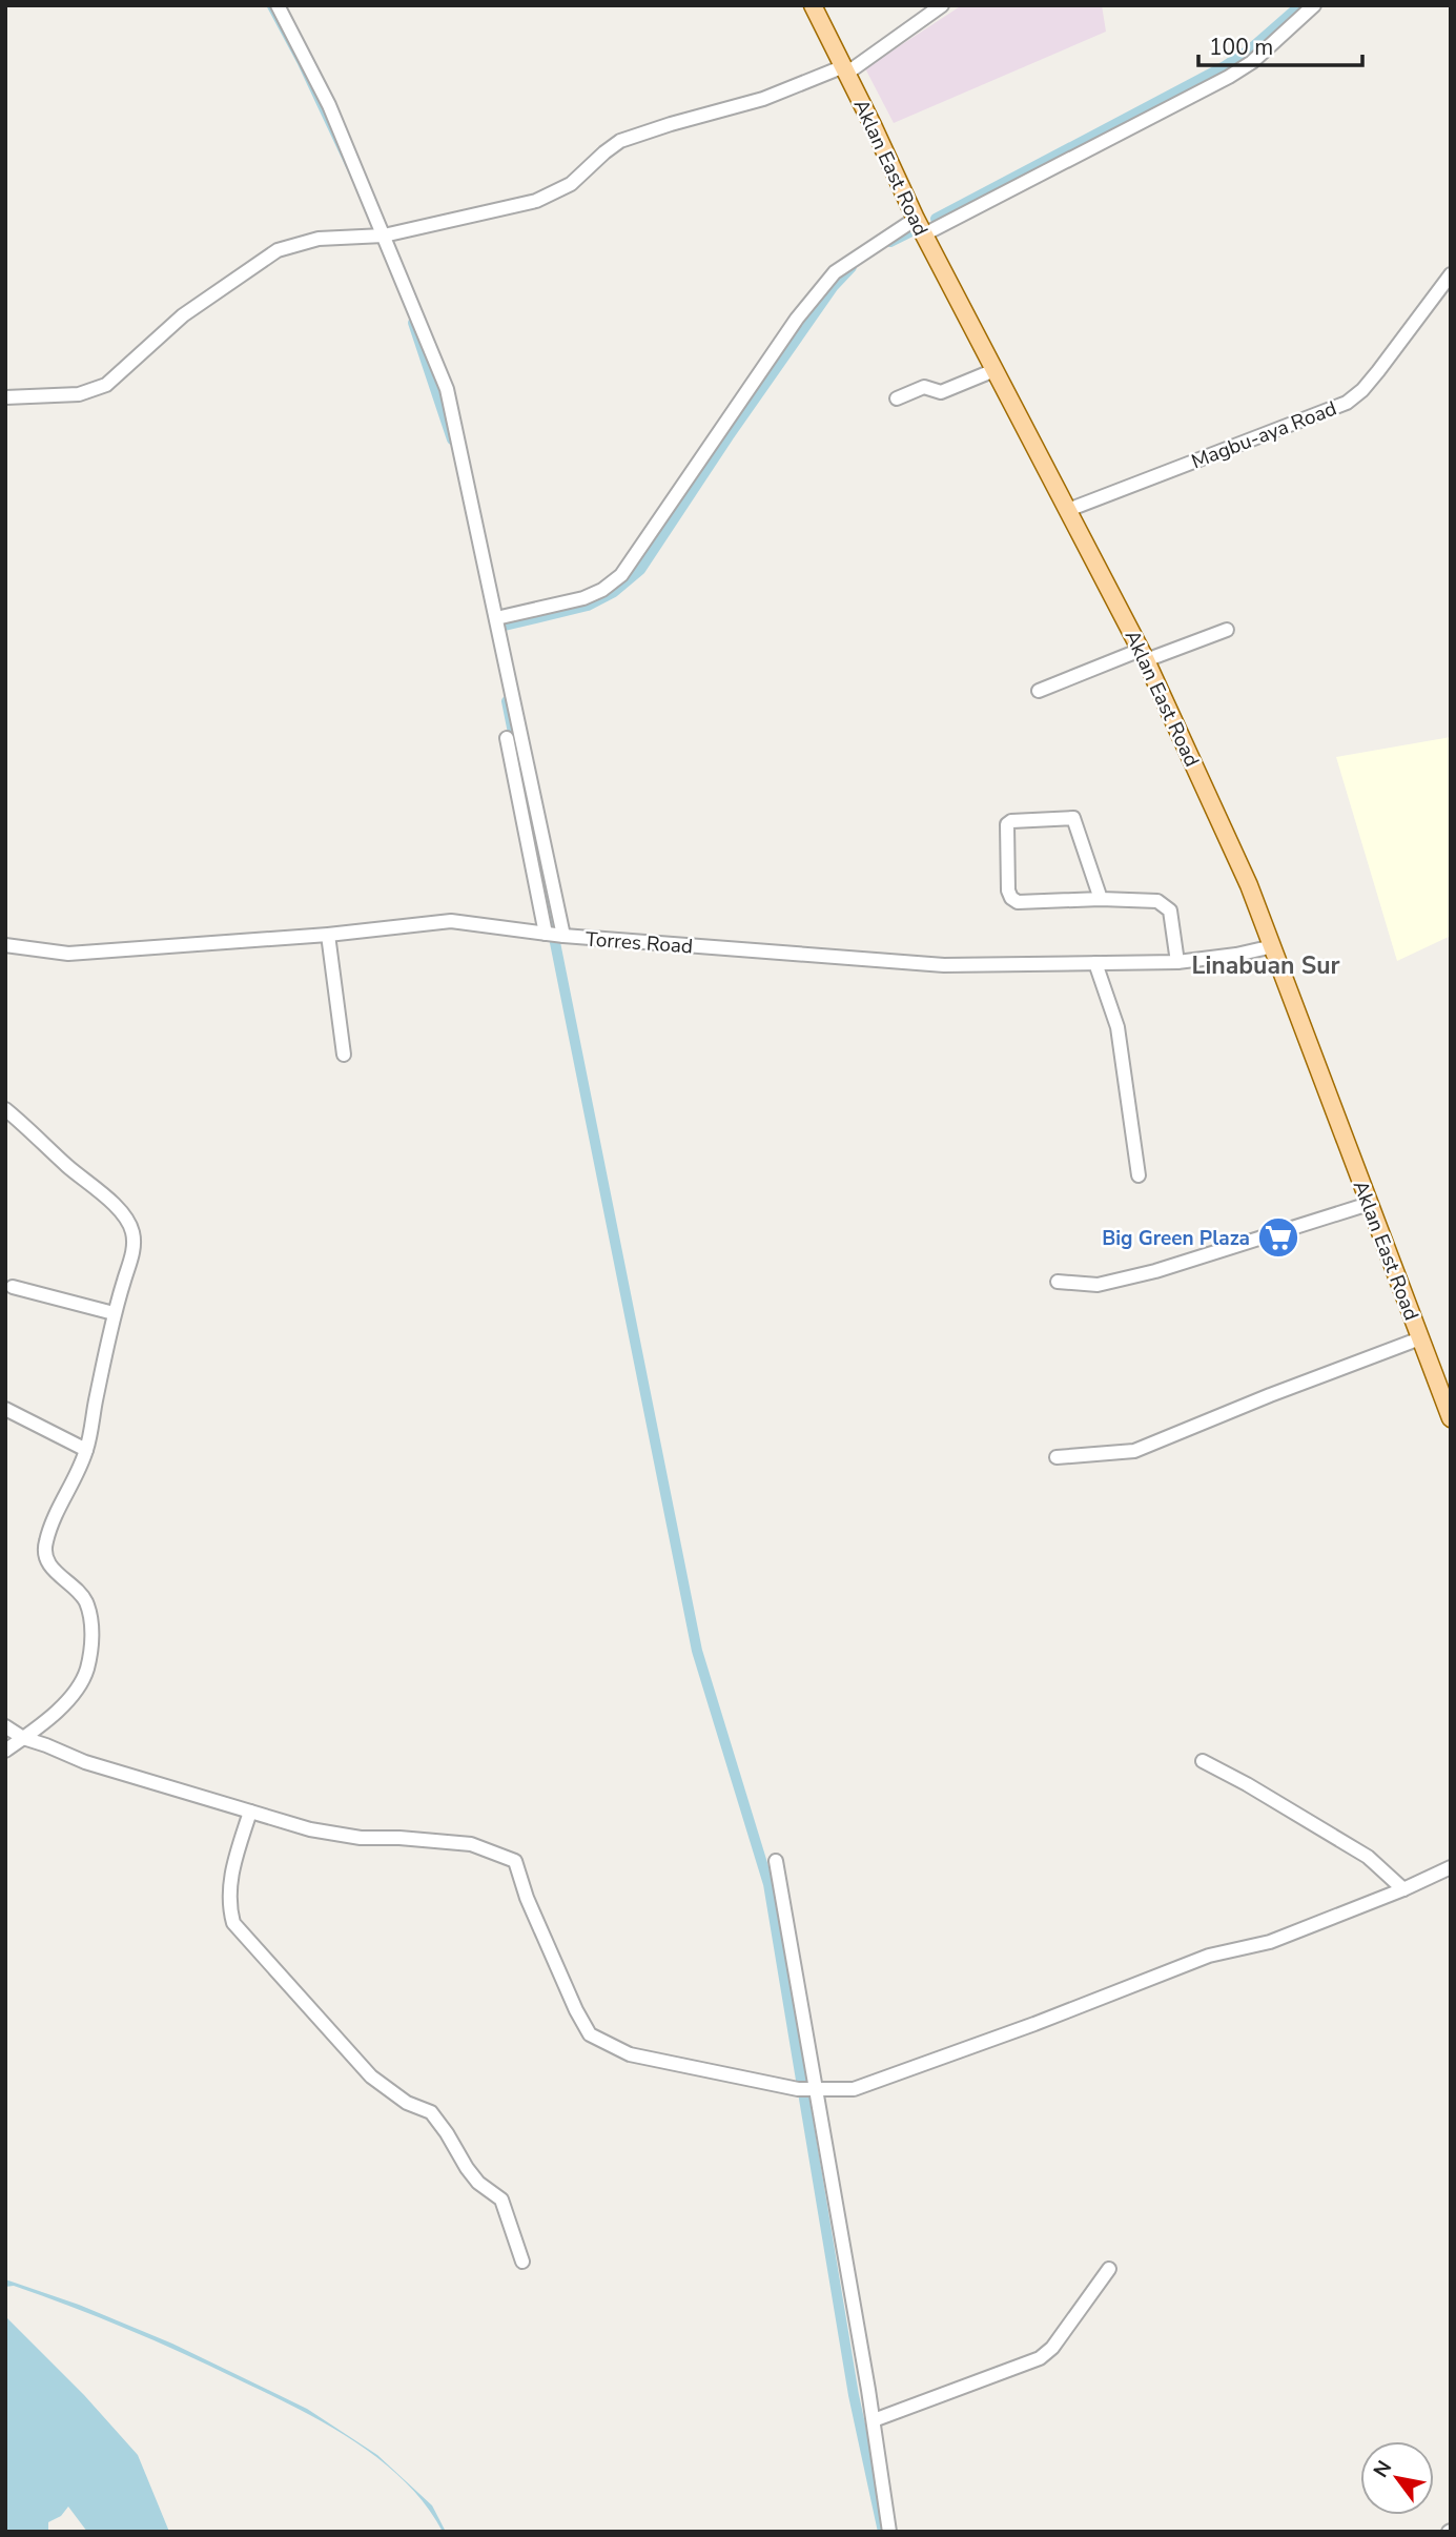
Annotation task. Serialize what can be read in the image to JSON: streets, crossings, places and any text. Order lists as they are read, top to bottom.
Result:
{
  "streets": {
    "main road": ["Aklan East Road"],
    "street": ["Magbu-aya Road", "Torres Road"]
  },
  "crossings": [
    ["Aklan East Road", "Magbu-aya Road"],
    ["Aklan East Road", "Torres Road"]
  ],
  "districts": ["Linabuan Sur"],
  "places": {
    "supermarket": ["Big Green Plaza"]
  },
  "scale_bar": "100 m",
  "north": "top left"
}
